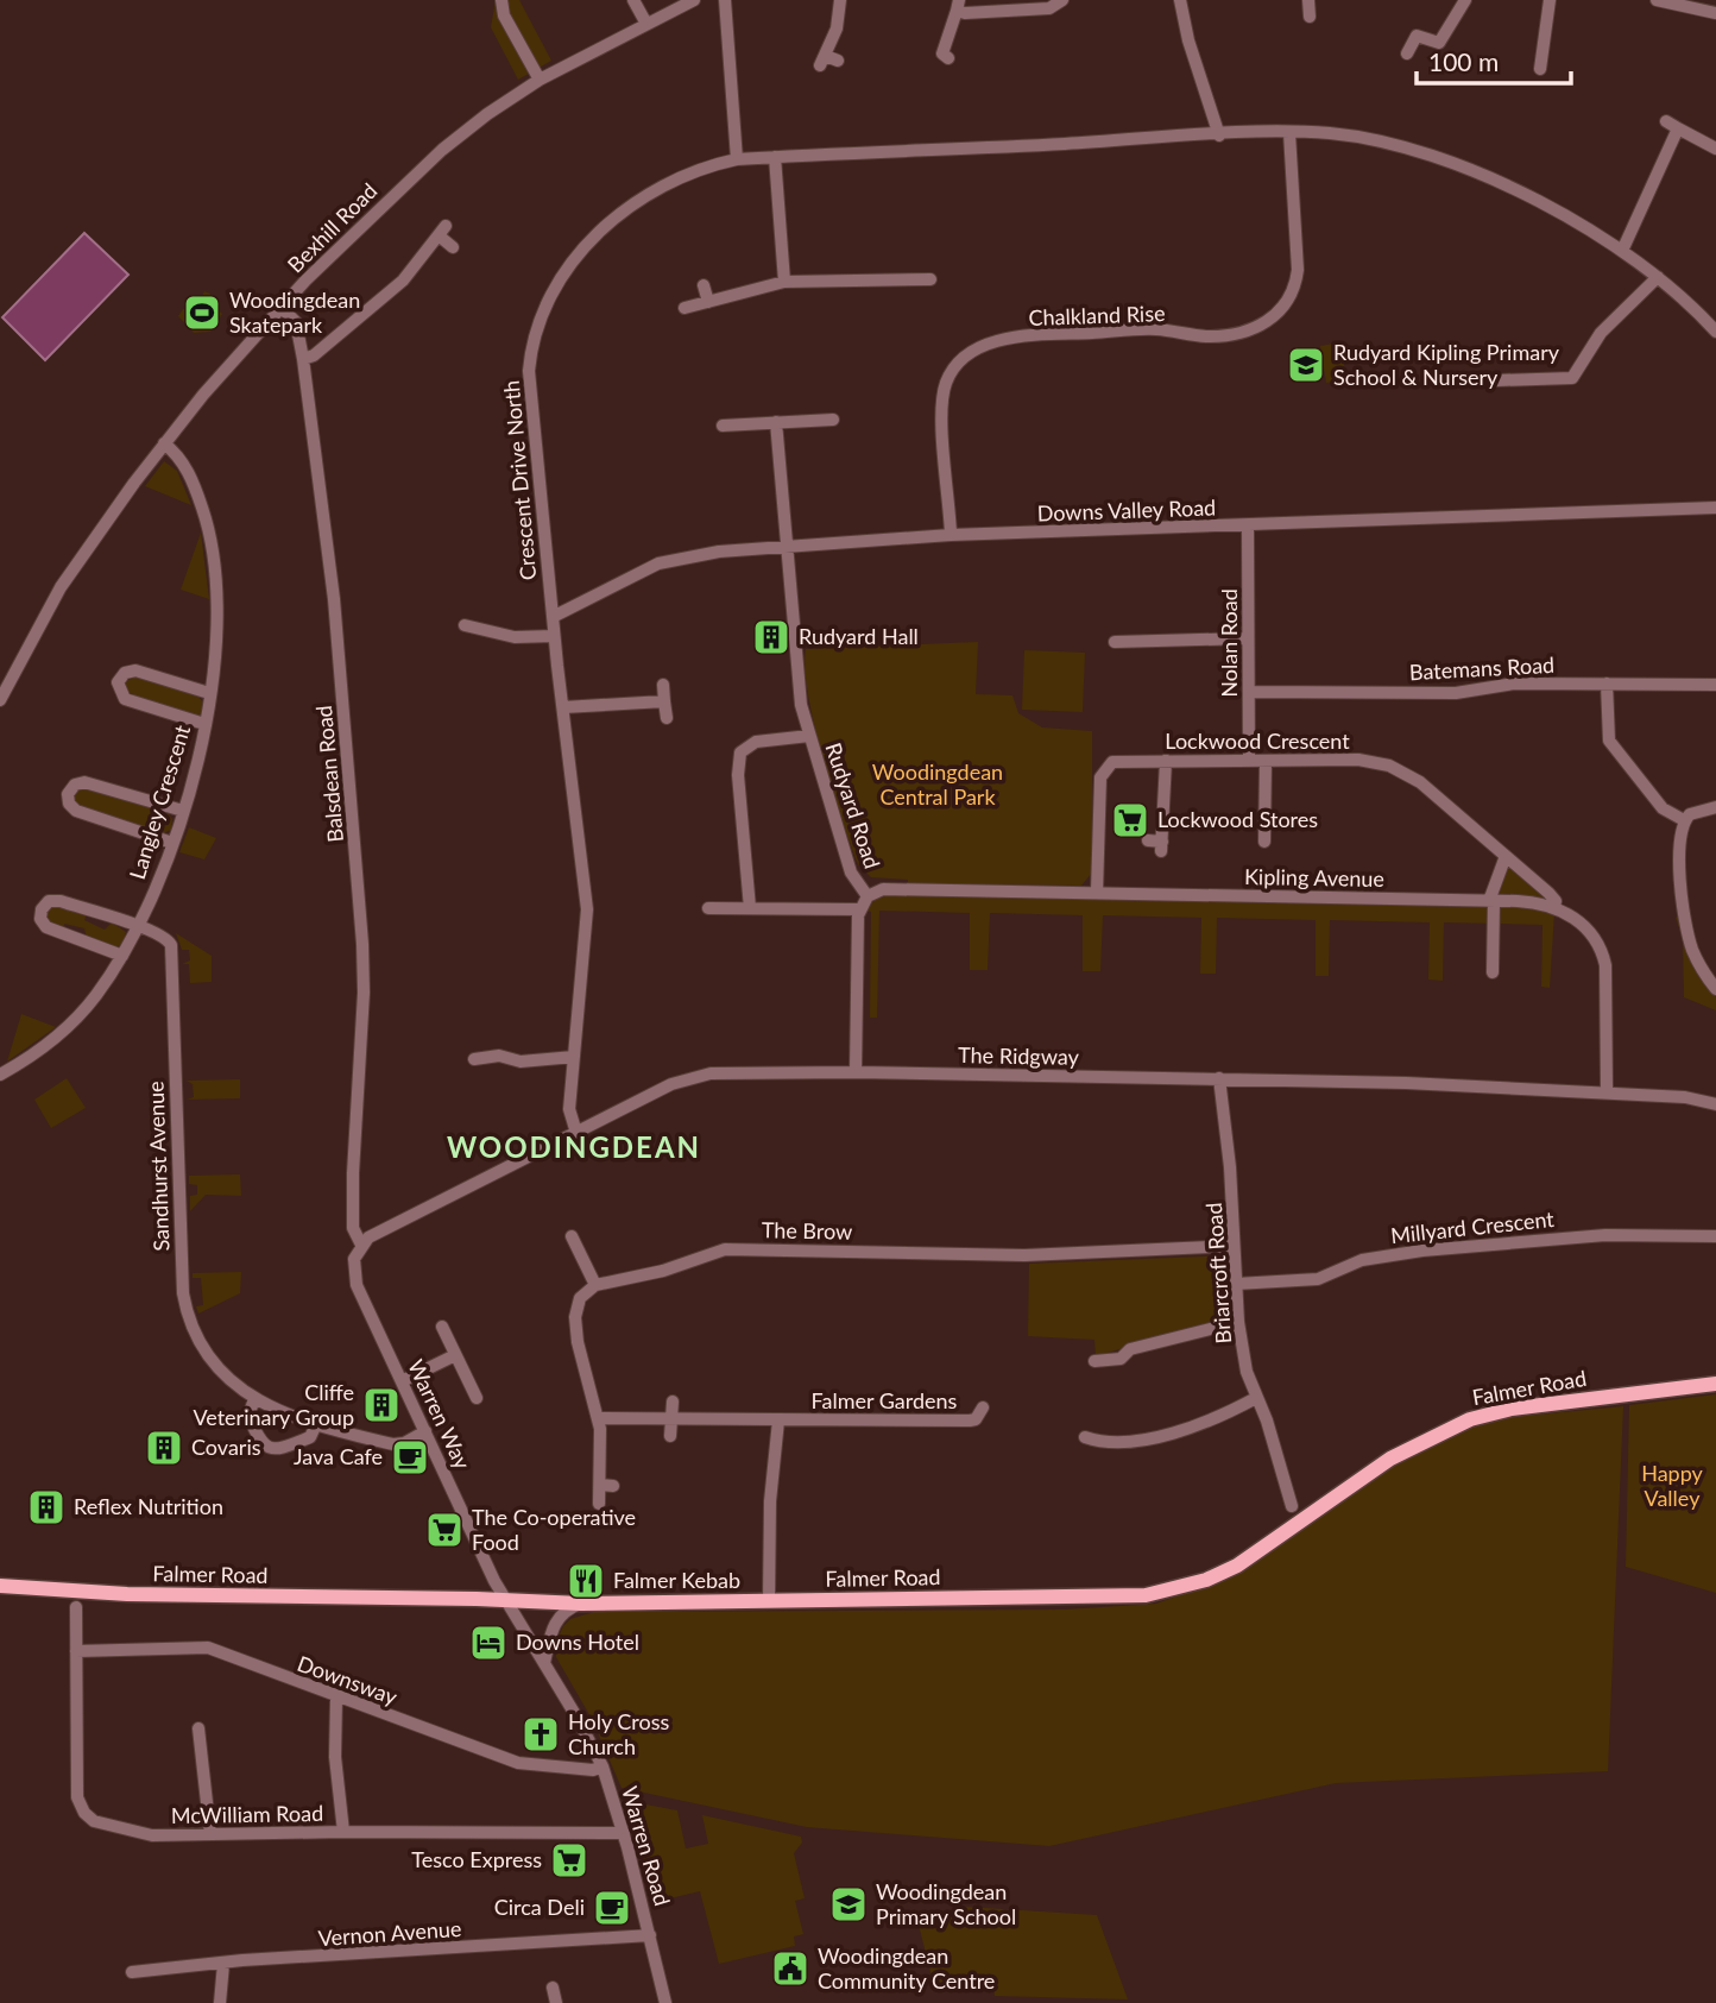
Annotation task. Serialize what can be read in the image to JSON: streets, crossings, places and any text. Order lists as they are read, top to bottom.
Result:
{
  "streets": {
    "main road": ["Falmer Road"],
    "street": [
      "Bexhill Road",
      "Chalkland Rise",
      "Crescent Drive North",
      "Downs Valley Road",
      "Nolan Road",
      "Batemans Road",
      "Lockwood Crescent",
      "Balsdean Road",
      "Langley Crescent",
      "Rudyard Road",
      "Kipling Avenue",
      "The Ridgway",
      "Sandhurst Avenue",
      "Millyard Crescent",
      "The Brow",
      "Briarcroft Road",
      "Falmer Gardens",
      "Warren Way",
      "Downsway",
      "McWilliam Road",
      "Warren Road",
      "Vernon Avenue"
    ]
  },
  "crossings": [
    ["Bexhill Road", "Balsdean Road"],
    ["Bexhill Road", "Langley Crescent"],
    ["Chalkland Rise", "Crescent Drive North"],
    ["Chalkland Rise", "Downs Valley Road"],
    ["Crescent Drive North", "Downs Valley Road"],
    ["Crescent Drive North", "The Ridgway"],
    ["Downs Valley Road", "Nolan Road"],
    ["Downs Valley Road", "Rudyard Road"],
    ["Nolan Road", "Batemans Road"],
    ["Nolan Road", "Lockwood Crescent"],
    ["Lockwood Crescent", "Kipling Avenue"],
    ["Balsdean Road", "The Ridgway"],
    ["Balsdean Road", "Warren Way"],
    ["Langley Crescent", "Sandhurst Avenue"],
    ["Rudyard Road", "Kipling Avenue"],
    ["Kipling Avenue", "The Ridgway"],
    ["The Ridgway", "Briarcroft Road"],
    ["The Ridgway", "Warren Way"],
    ["Sandhurst Avenue", "Warren Way"],
    ["Millyard Crescent", "Briarcroft Road"],
    ["The Brow", "Briarcroft Road"],
    ["Falmer Road", "Warren Way"],
    ["Falmer Road", "Warren Road"],
    ["Warren Way", "Warren Road"],
    ["Downsway", "McWilliam Road"],
    ["Downsway", "Warren Road"],
    ["McWilliam Road", "Warren Road"],
    ["Warren Road", "Vernon Avenue"]
  ],
  "districts": ["WOODINGDEAN"],
  "parks": ["Woodingdean Central Park", "Happy Valley"],
  "places": {
    "sports": ["Woodingdean Skatepark"],
    "school or university": ["Rudyard Kipling Primary School & Nursery", "Woodingdean Primary School"],
    "building": [
      "Rudyard Hall",
      "Cliffe Veterinary Group",
      "Covaris",
      "Reflex Nutrition"
    ],
    "supermarket": ["Lockwood Stores", "The Co-operative Food", "Tesco Express"],
    "cafe": ["Java Cafe", "Circa Deli"],
    "restaurant": ["Falmer Kebab"],
    "hotel": ["Downs Hotel"],
    "church": ["Holy Cross Church"],
    "public building": ["Woodingdean Community Centre"]
  },
  "scale_bar": "100 m"
}
